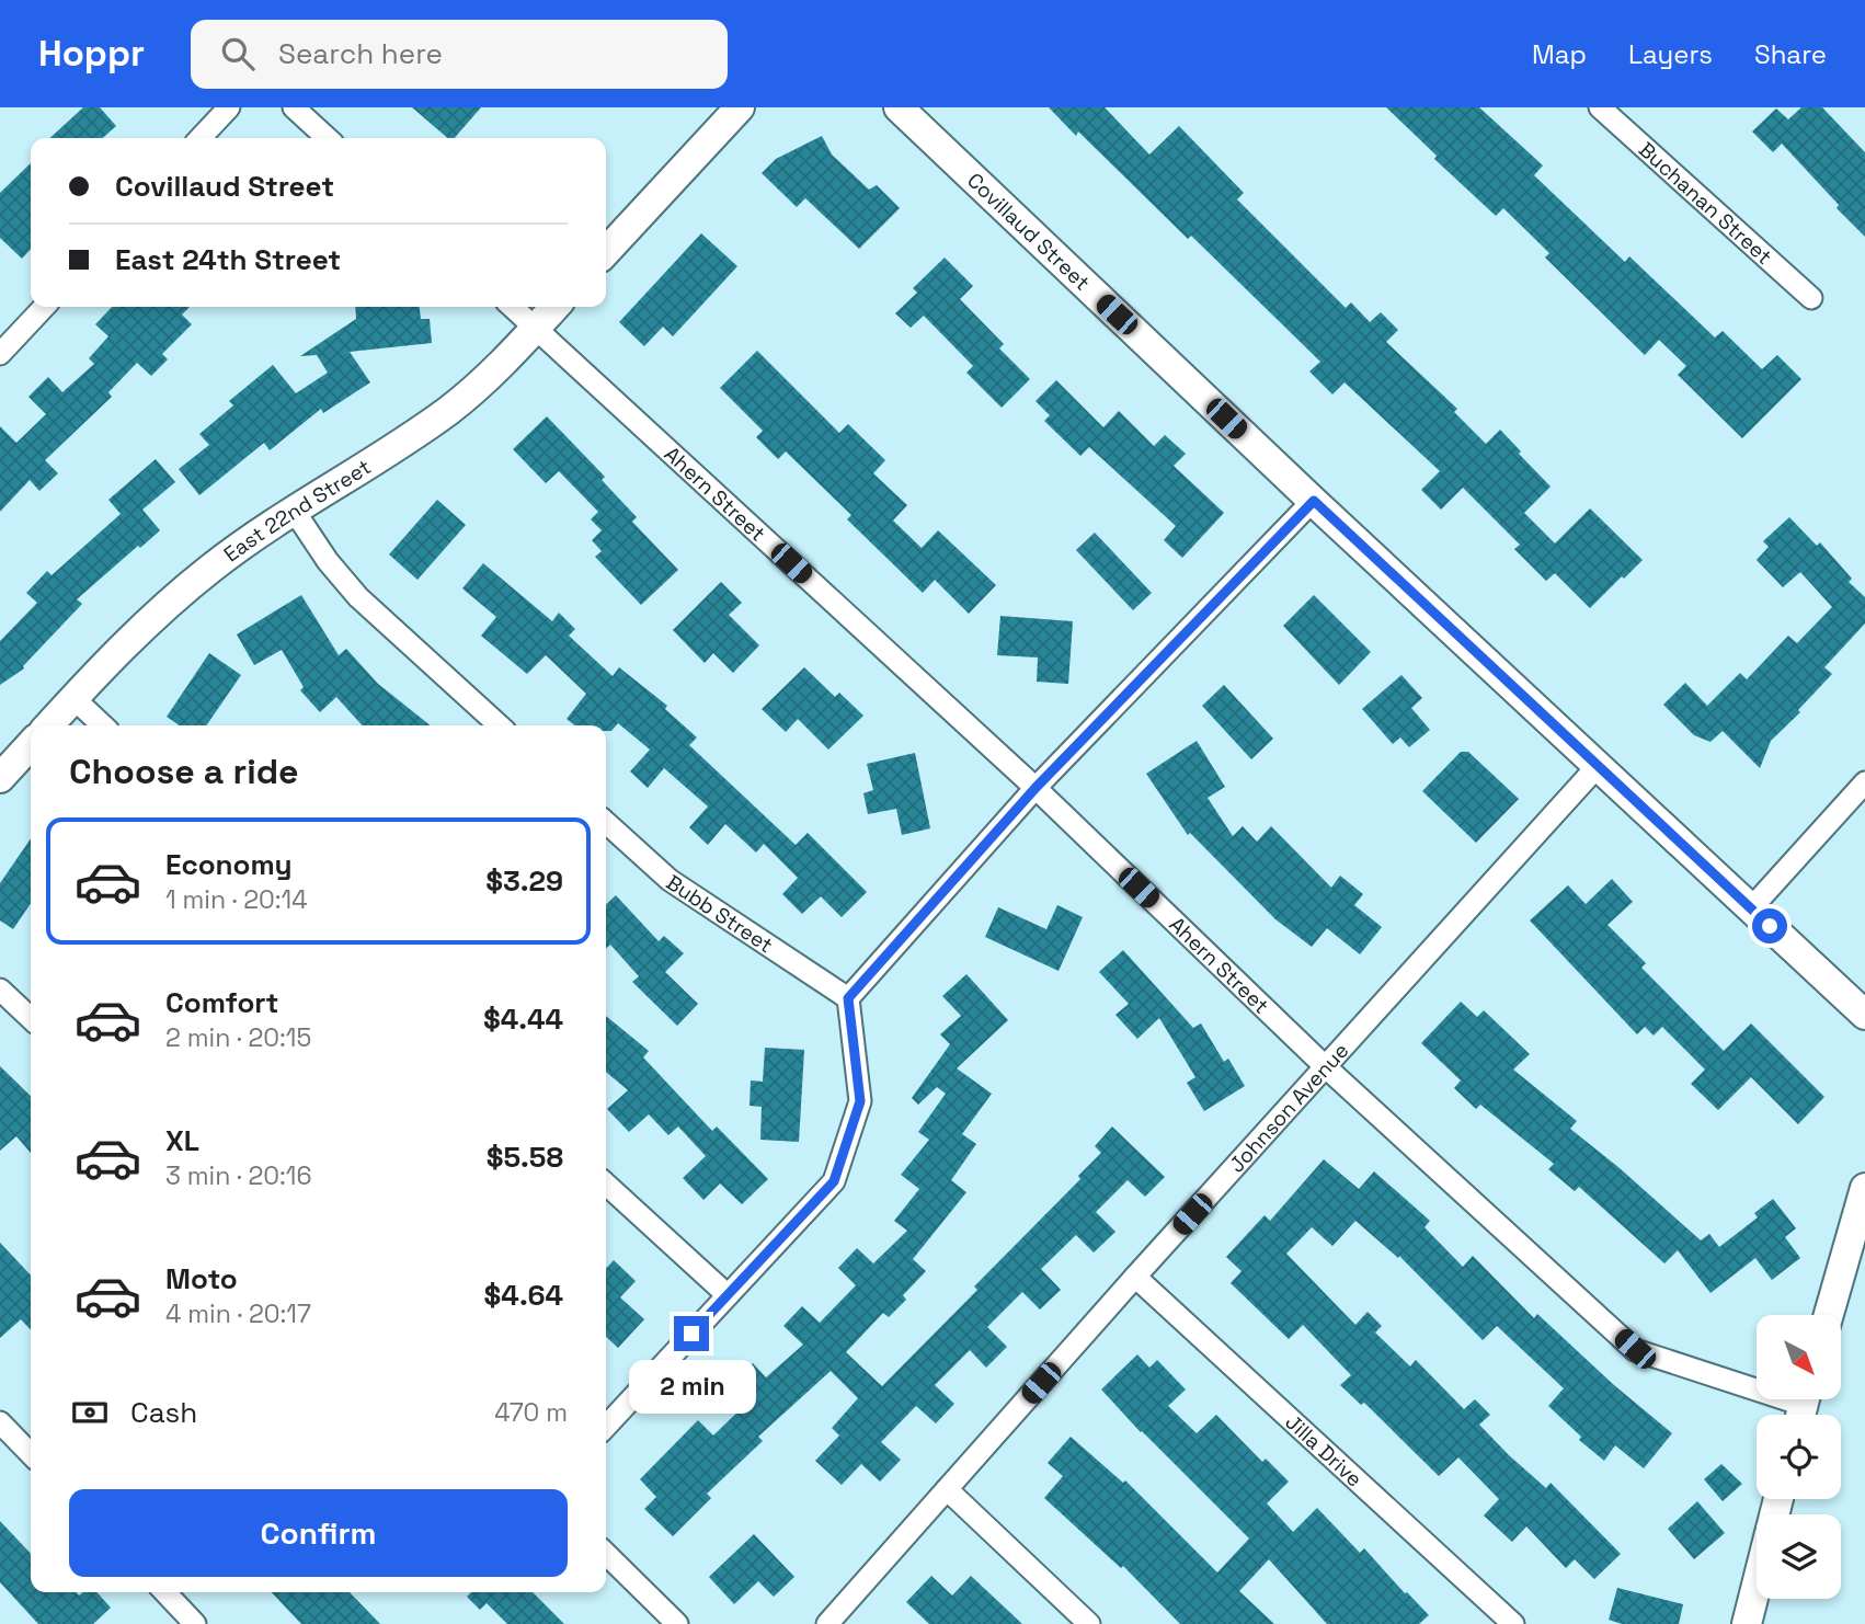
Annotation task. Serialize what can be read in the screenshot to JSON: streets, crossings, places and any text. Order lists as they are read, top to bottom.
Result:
{
  "streets": {
    "street": [
      "Buchanan Street",
      "Covillaud Street",
      "Ahern Street",
      "East 22nd Street",
      "Bubb Street",
      "Johnson Avenue",
      "Jilla Drive"
    ]
  },
  "crossings": [
    ["Covillaud Street", "Johnson Avenue"],
    ["Ahern Street", "East 22nd Street"],
    ["Ahern Street", "Johnson Avenue"],
    ["Johnson Avenue", "Jilla Drive"]
  ],
  "north": "bottom right",
  "page": {
    "header": "Hoppr",
    "search": "Search here",
    "nav": ["Map", "Layers", "Share"],
    "banner": ["Covillaud Street", "East 24th Street"],
    "heading": "Choose a ride",
    "list": [
      {
        "name": "Economy",
        "note": "1 min · 20:14",
        "value": "$3.29"
      },
      {
        "name": "Comfort",
        "note": "2 min · 20:15",
        "value": "$4.44"
      },
      {
        "name": "XL",
        "note": "3 min · 20:16",
        "value": "$5.58"
      },
      {
        "name": "Moto",
        "note": "4 min · 20:17",
        "value": "$4.64"
      }
    ],
    "bubble": "2 min",
    "pay": ["Cash", "470 m"],
    "buttons": "Confirm"
  }
}
